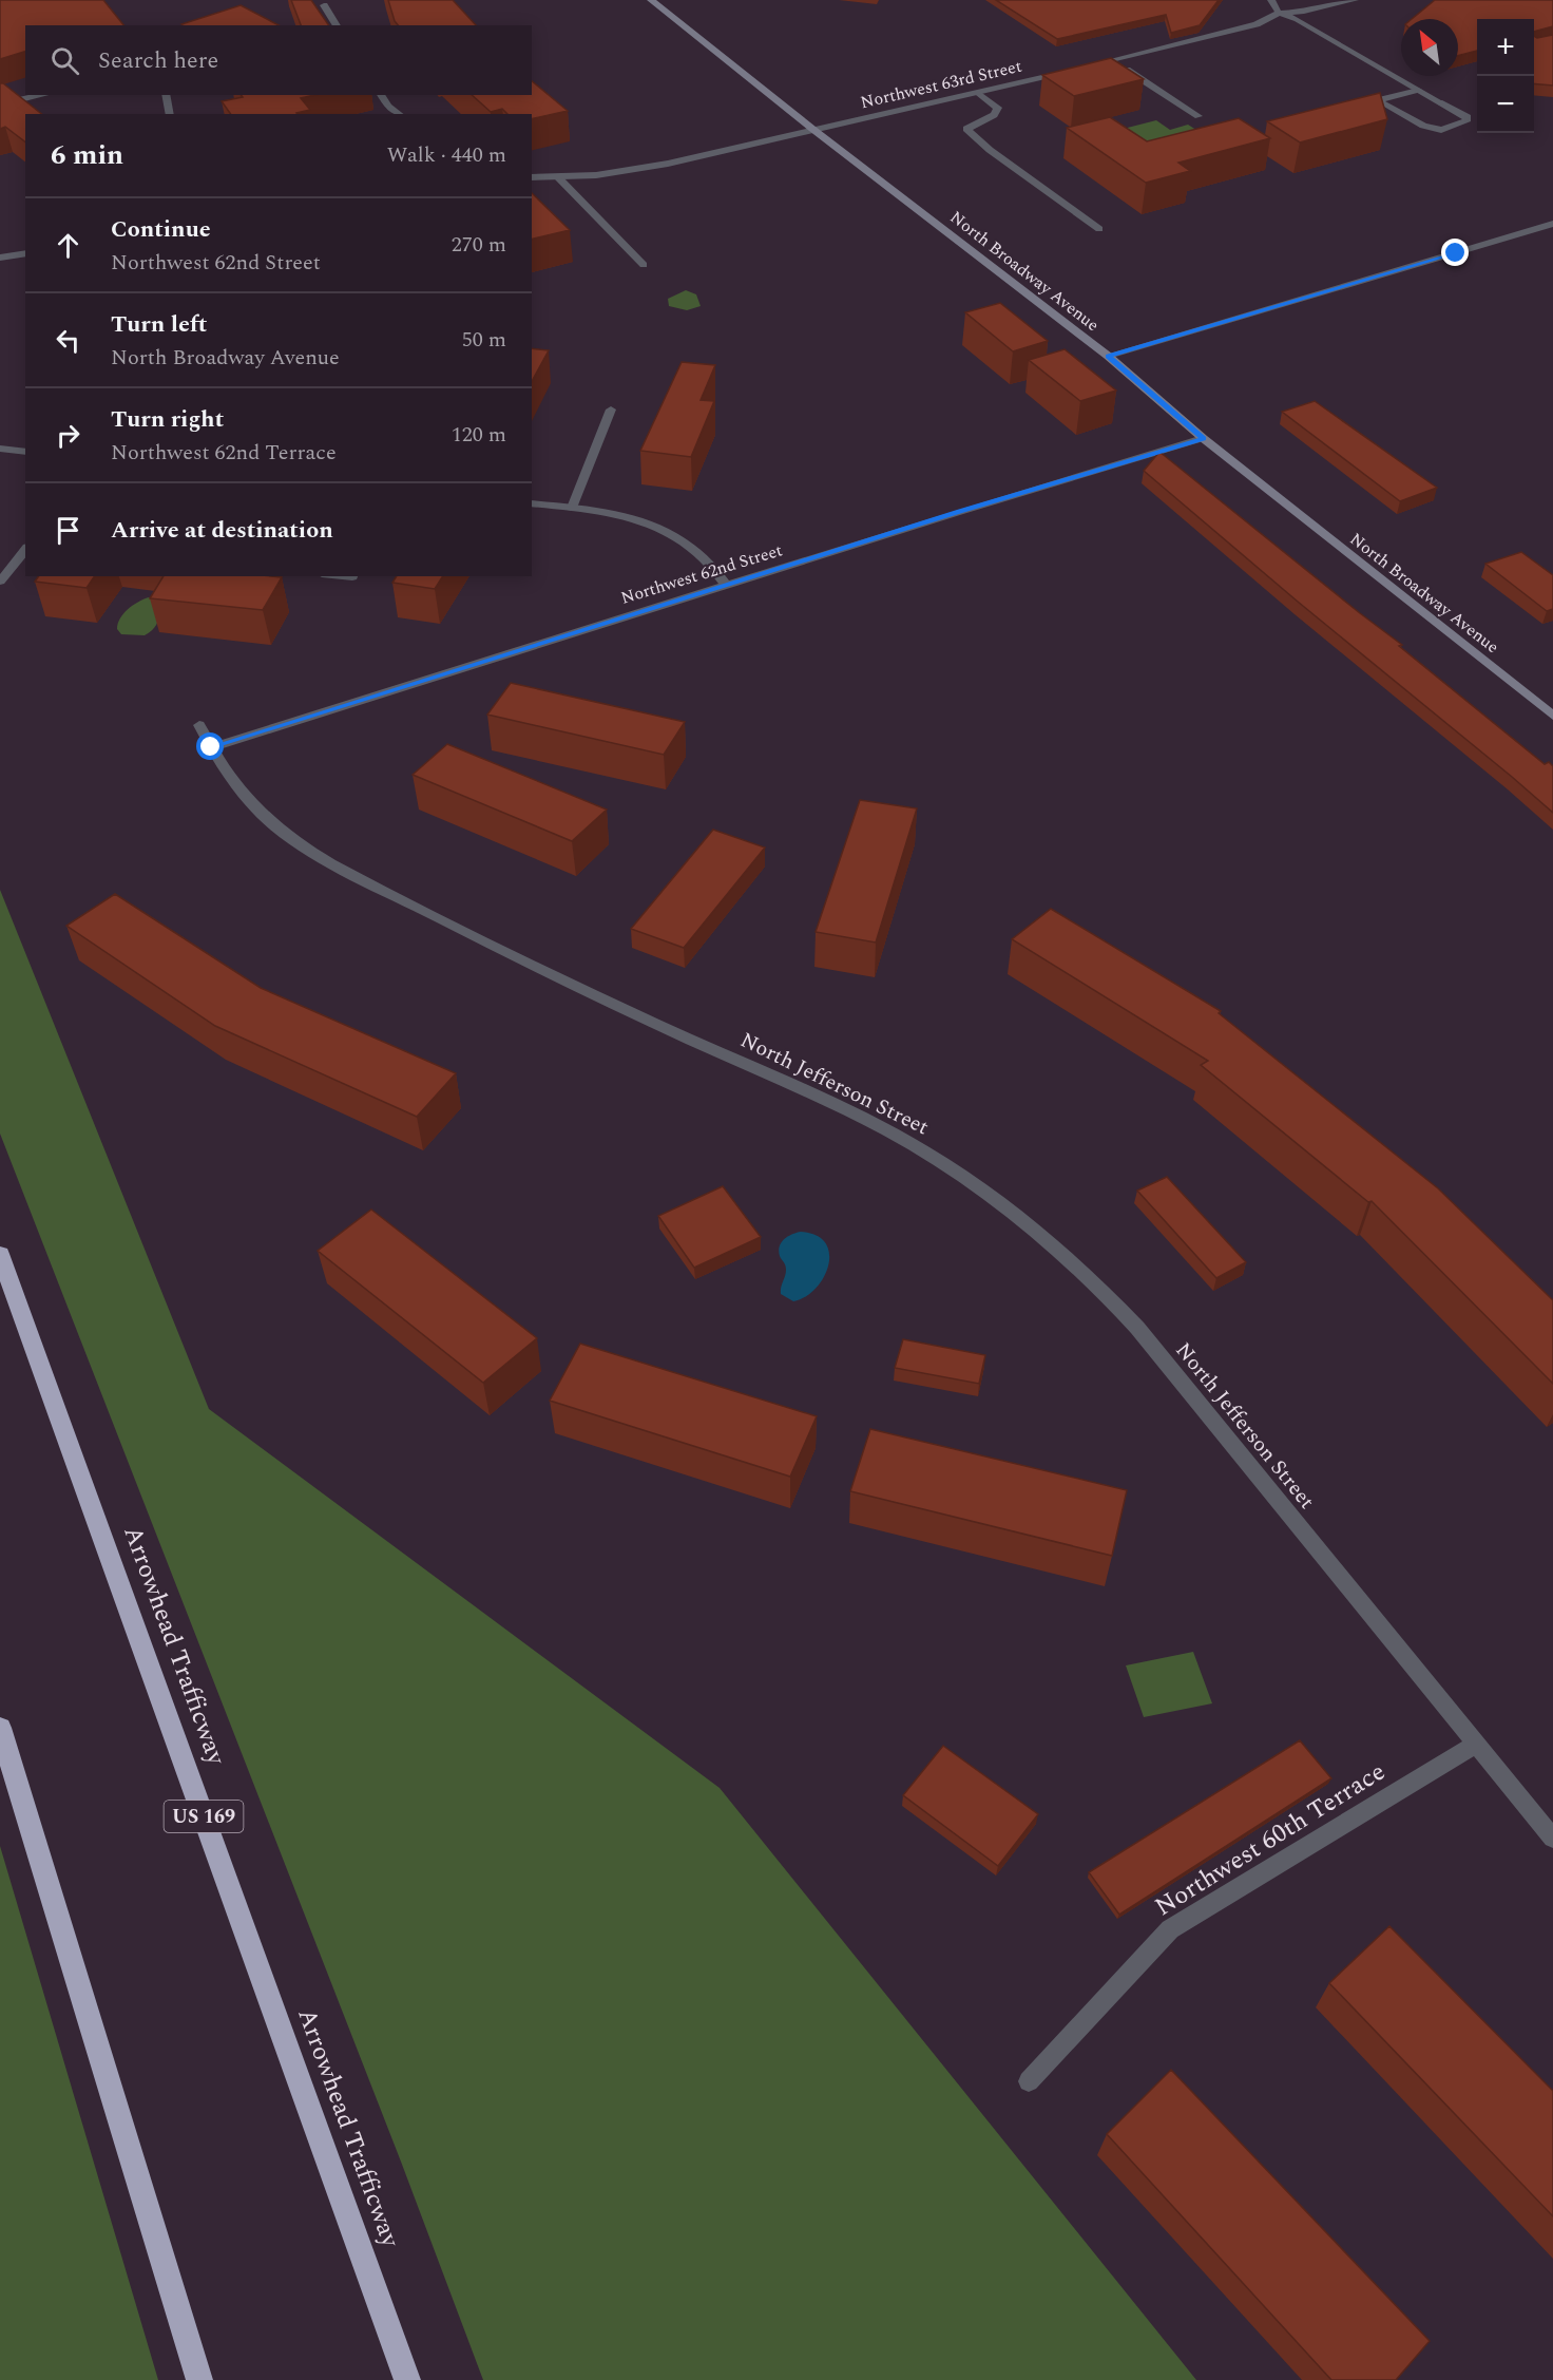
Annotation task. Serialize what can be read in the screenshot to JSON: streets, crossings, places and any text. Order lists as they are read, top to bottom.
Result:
{
  "streets": {
    "highway": ["Arrowhead Trafficway", "US 169"],
    "street": [
      "Northwest 63rd Street",
      "North Broadway Avenue",
      "Northwest 62nd Street",
      "North Jefferson Street",
      "Northwest 60th Terrace"
    ]
  },
  "crossings": [
    ["Northwest 63rd Street", "North Broadway Avenue"],
    ["North Broadway Avenue", "Northwest 62nd Street"],
    ["Northwest 62nd Street", "North Jefferson Street"],
    ["North Jefferson Street", "Northwest 60th Terrace"]
  ],
  "north": "top left",
  "page": {
    "map_buttons": ["+", "−"],
    "search": "Search here",
    "heading": ["6 min", "Walk · 440 m"],
    "list": [
      ["Continue", "Northwest 62nd Street", "270 m"],
      ["Turn left", "North Broadway Avenue", "50 m"],
      ["Turn right", "Northwest 62nd Terrace", "120 m"],
      "Arrive at destination"
    ]
  }
}
